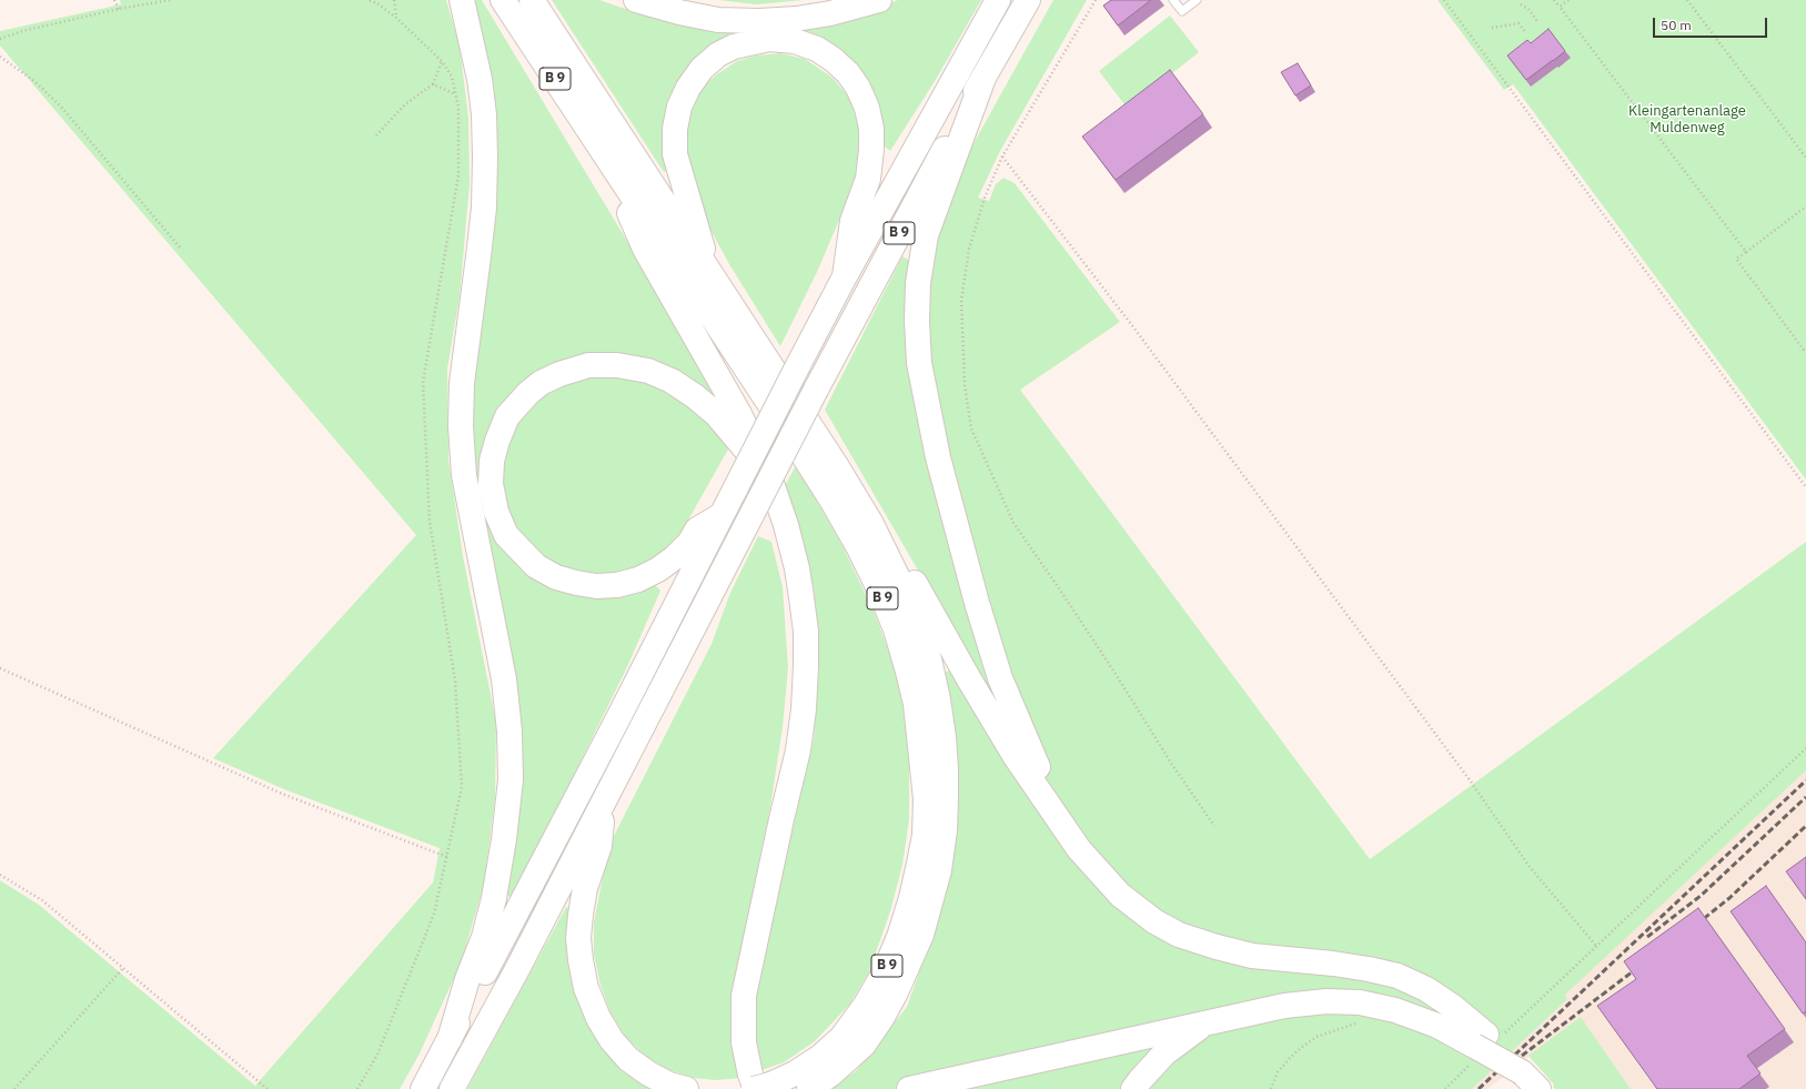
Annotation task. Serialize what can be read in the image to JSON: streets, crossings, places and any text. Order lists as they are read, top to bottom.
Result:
{
  "streets": {
    "highway": ["B 9"]
  },
  "parks": ["Kleingartenanlage Muldenweg"],
  "scale_bar": "50 m"
}
